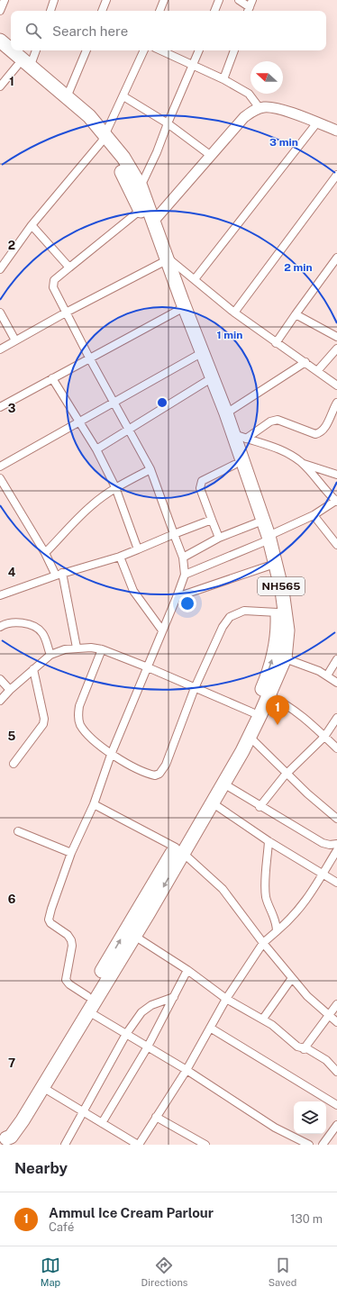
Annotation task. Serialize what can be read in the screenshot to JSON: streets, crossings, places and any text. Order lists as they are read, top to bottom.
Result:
{
  "streets": {
    "highway": ["NH565"]
  },
  "north": "left",
  "page": {
    "search": "Search here",
    "pins": "1",
    "heading": "Nearby",
    "list": [
      {
        "mark": "1",
        "name": "Ammul Ice Cream Parlour",
        "note": "Café",
        "value": "130 m"
      }
    ],
    "nav": ["Map", "Directions", "Saved"]
  },
  "grid": {
    "rows": [
      "1",
      "2",
      "3",
      "4",
      "5",
      "6",
      "7"
    ]
  },
  "rings": ["3 min", "2 min", "1 min"]
}
